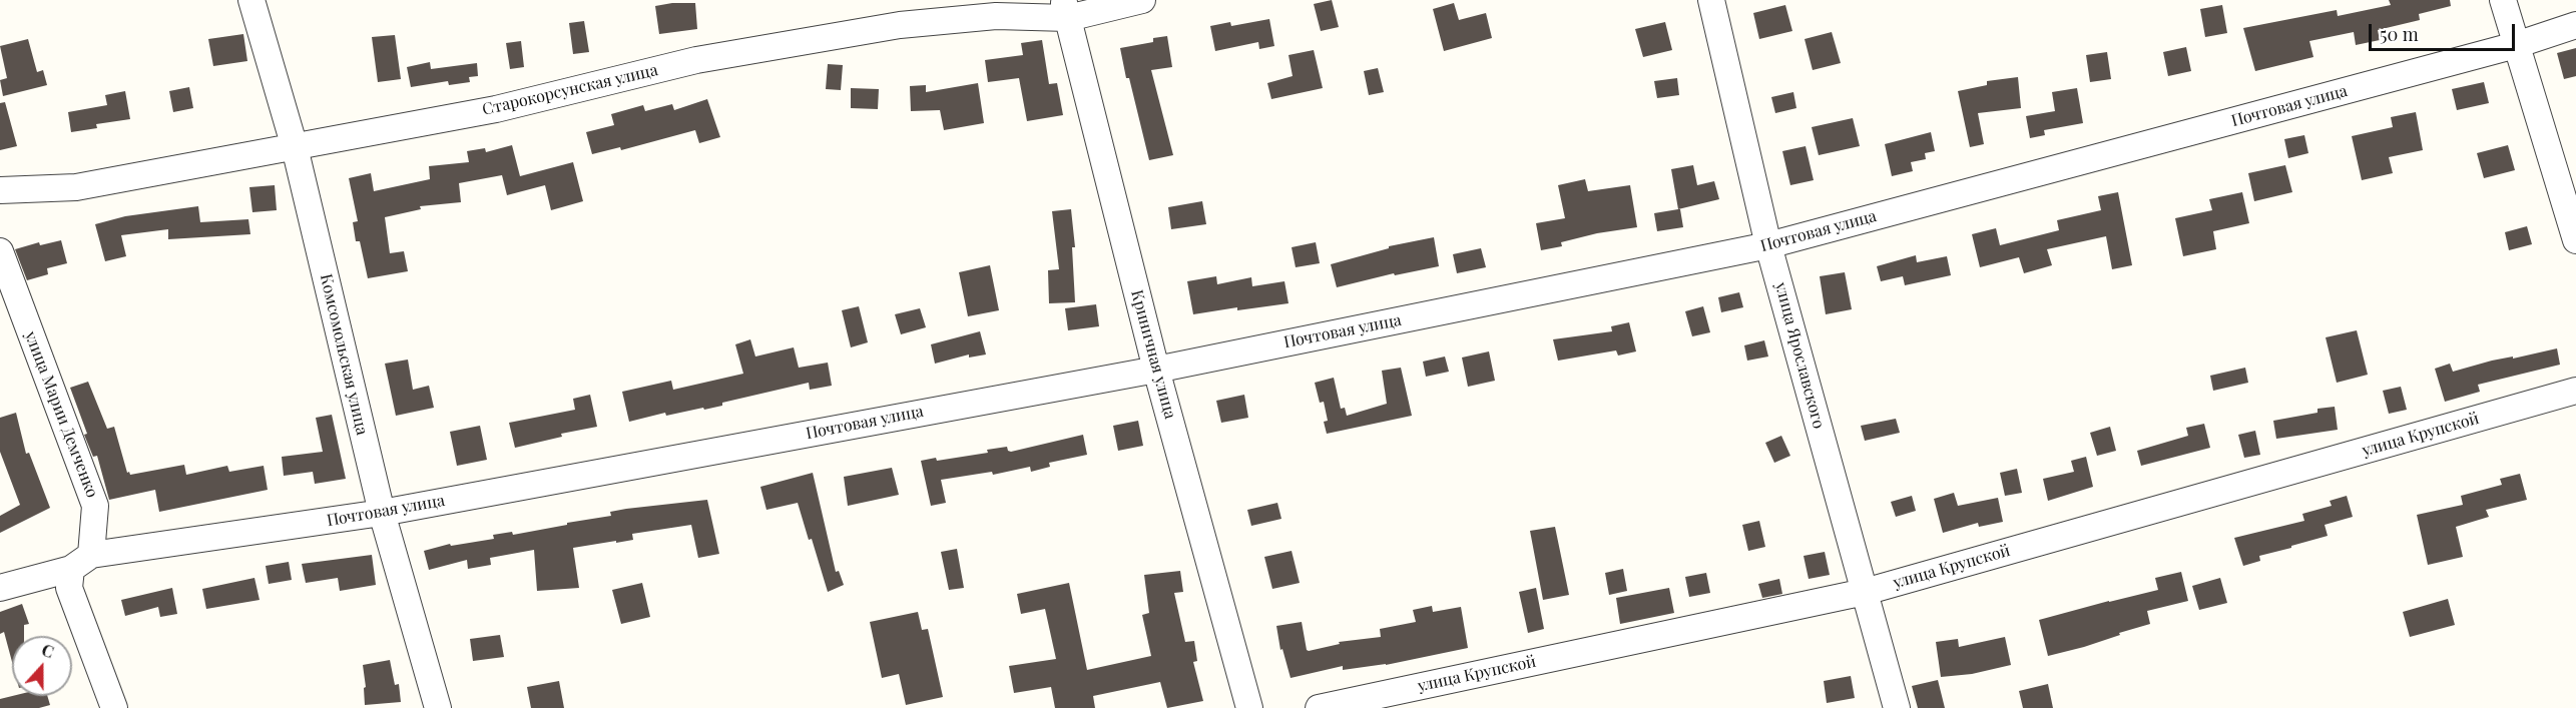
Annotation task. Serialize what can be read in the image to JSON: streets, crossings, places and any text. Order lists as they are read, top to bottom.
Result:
{
  "streets": {
    "street": [
      "Старокорсунская улица",
      "Почтовая улица",
      "Комсомольская улица",
      "Криничная улица",
      "улица Ярославского",
      "улица Марии Демченко",
      "улица Крупской"
    ]
  },
  "crossings": [
    ["Старокорсунская улица", "Комсомольская улица"],
    ["Старокорсунская улица", "Криничная улица"],
    ["Почтовая улица", "Комсомольская улица"],
    ["Почтовая улица", "Криничная улица"],
    ["Почтовая улица", "улица Ярославского"],
    ["Почтовая улица", "улица Марии Демченко"],
    ["улица Ярославского", "улица Крупской"]
  ],
  "scale_bar": "50 m",
  "north": "top"
}
